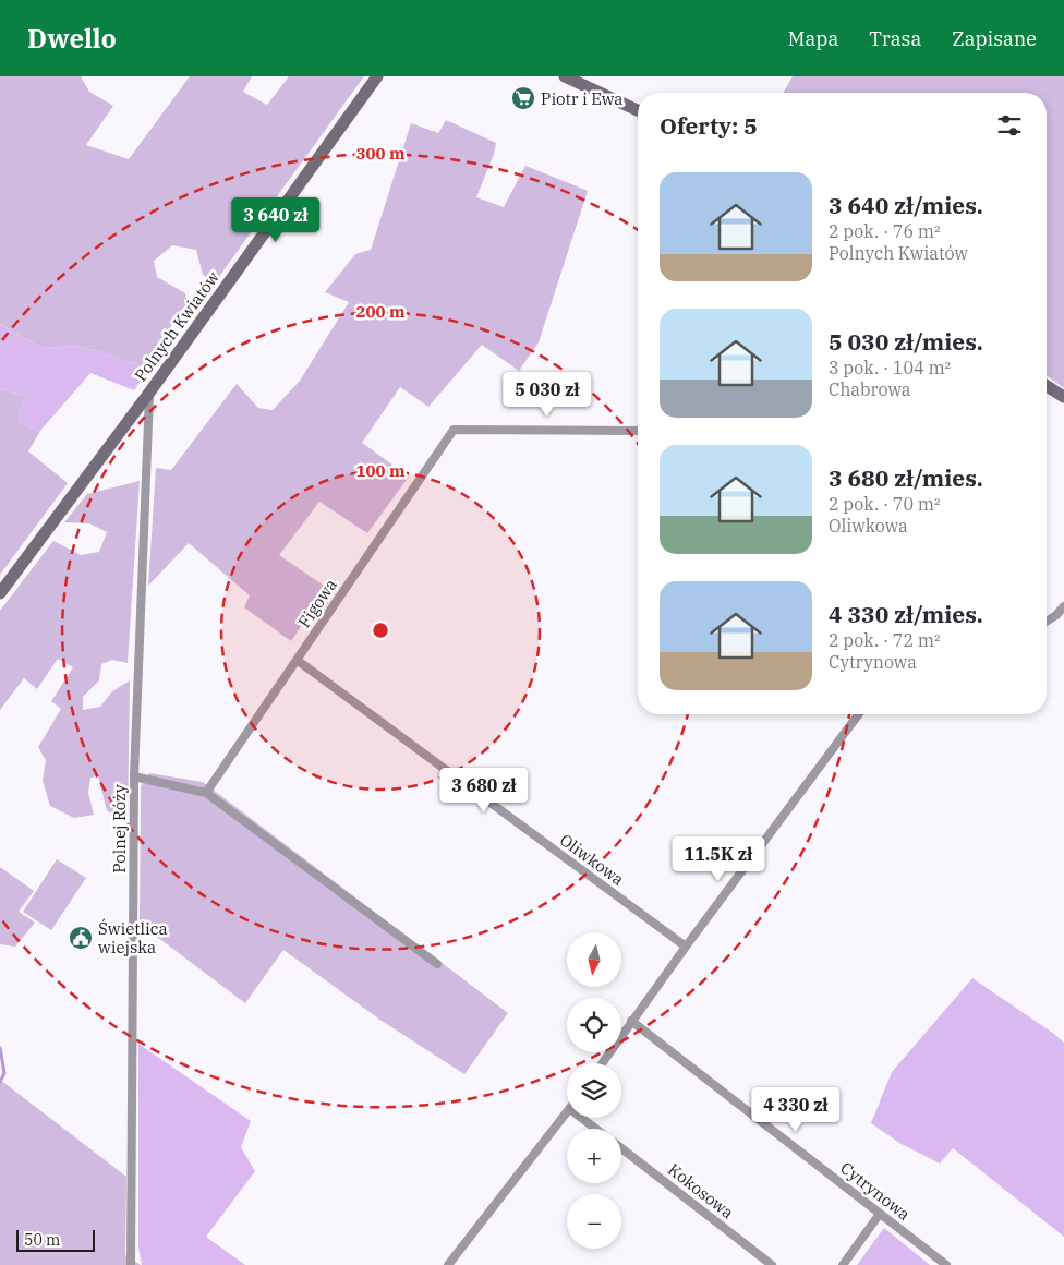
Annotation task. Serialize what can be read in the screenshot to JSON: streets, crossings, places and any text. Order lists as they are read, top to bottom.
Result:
{
  "streets": {
    "street": [
      "Polnych Kwiatów",
      "Figowa",
      "Polnej Róży",
      "Oliwkowa",
      "Kokosowa",
      "Cytrynowa"
    ]
  },
  "crossings": [
    ["Polnych Kwiatów", "Polnej Róży"],
    ["Figowa", "Oliwkowa"]
  ],
  "places": {
    "supermarket": ["Piotr i Ewa"],
    "public building": ["Świetlica wiejska"]
  },
  "scale_bar": "50 m",
  "north": "bottom",
  "page": {
    "header": "Dwello",
    "nav": ["Mapa", "Trasa", "Zapisane"],
    "heading": "Oferty: 5",
    "list": [
      {
        "name": "3 640 zł/mies.",
        "note": "2 pok. · 76 m² · Polnych Kwiatów"
      },
      {
        "name": "5 030 zł/mies.",
        "note": "3 pok. · 104 m² · Chabrowa"
      },
      {
        "name": "3 680 zł/mies.",
        "note": "2 pok. · 70 m² · Oliwkowa"
      },
      {
        "name": "4 330 zł/mies.",
        "note": "2 pok. · 72 m² · Cytrynowa"
      }
    ],
    "price": [
      "3 640 zł",
      "5 030 zł",
      "3 680 zł",
      "11.5K zł",
      "4 330 zł"
    ],
    "map_buttons": ["+", "−"],
    "scale": "50 m"
  },
  "rings": ["300 m", "200 m", "100 m"]
}
